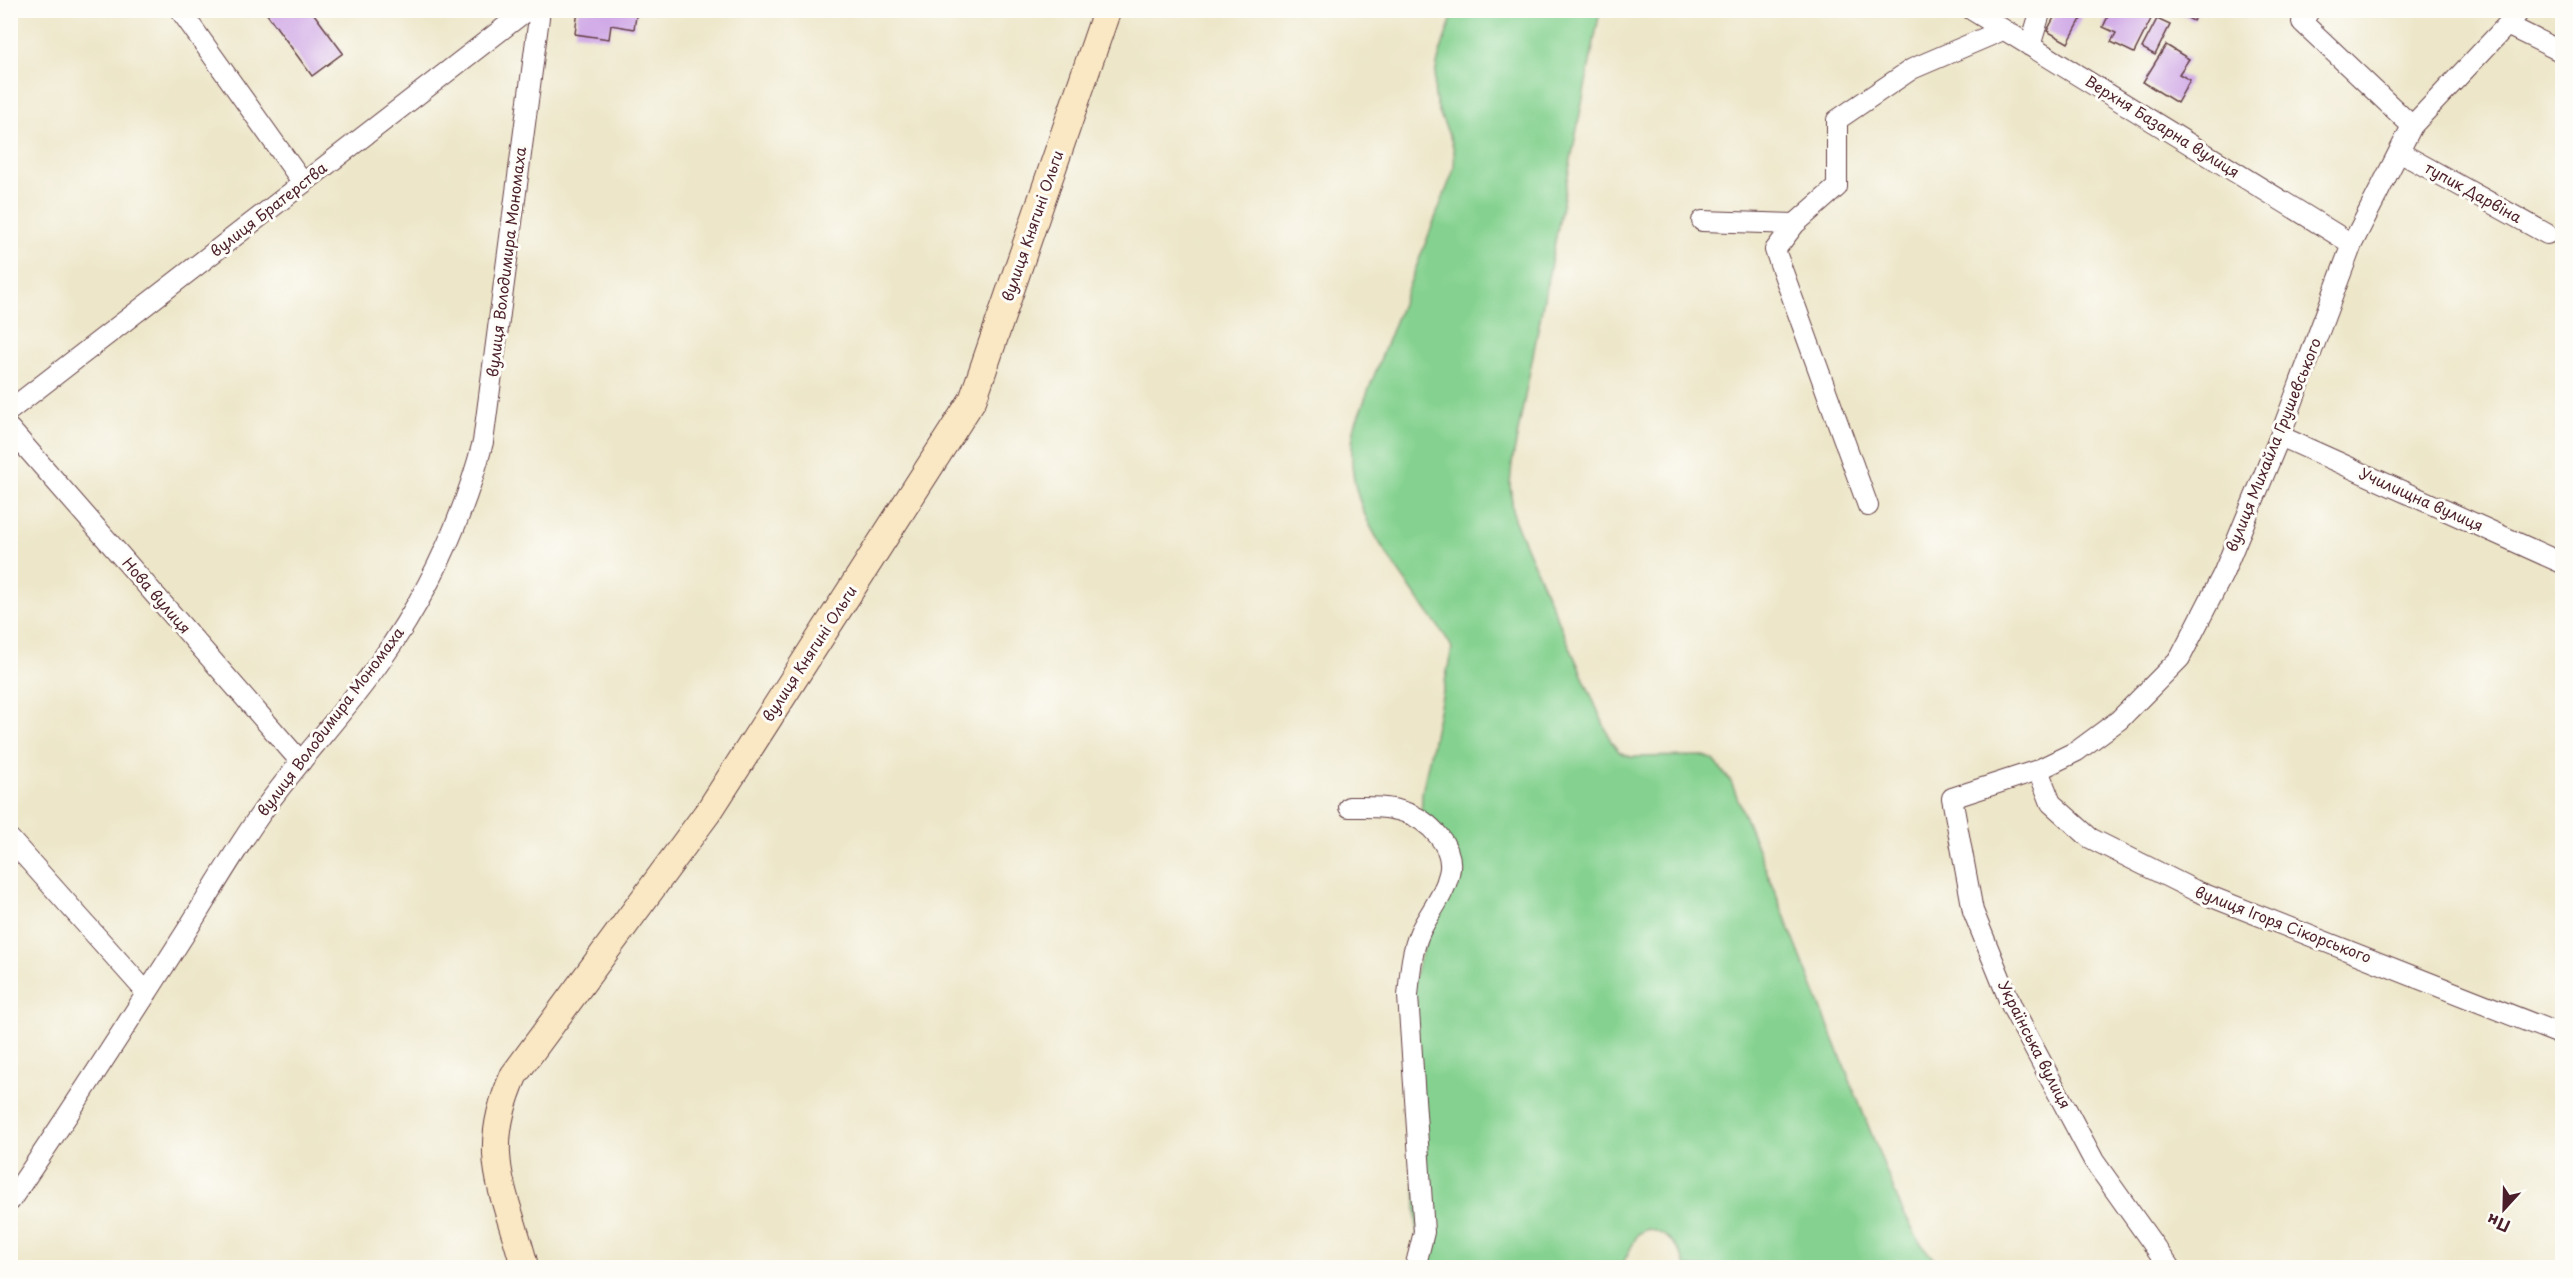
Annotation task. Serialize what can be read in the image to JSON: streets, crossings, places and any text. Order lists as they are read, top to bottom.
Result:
{
  "streets": {
    "street": [
      "Верхня Базарна вулиця",
      "тупик Дарвіна",
      "вулиця Братерства",
      "вулиця Княгині Ольги",
      "вулиця Володимира Мономаха",
      "вулиця Михайла Грушевського",
      "Училищна вулиця",
      "Нова вулиця",
      "вулиця Ігоря Сікорського",
      "Українська вулиця"
    ]
  },
  "crossings": [
    ["Верхня Базарна вулиця", "вулиця Михайла Грушевського"],
    ["тупик Дарвіна", "вулиця Михайла Грушевського"],
    ["вулиця Володимира Мономаха", "Нова вулиця"],
    ["вулиця Михайла Грушевського", "Училищна вулиця"],
    ["вулиця Михайла Грушевського", "вулиця Ігоря Сікорського"],
    ["вулиця Михайла Грушевського", "Українська вулиця"]
  ],
  "north": "bottom"
}
